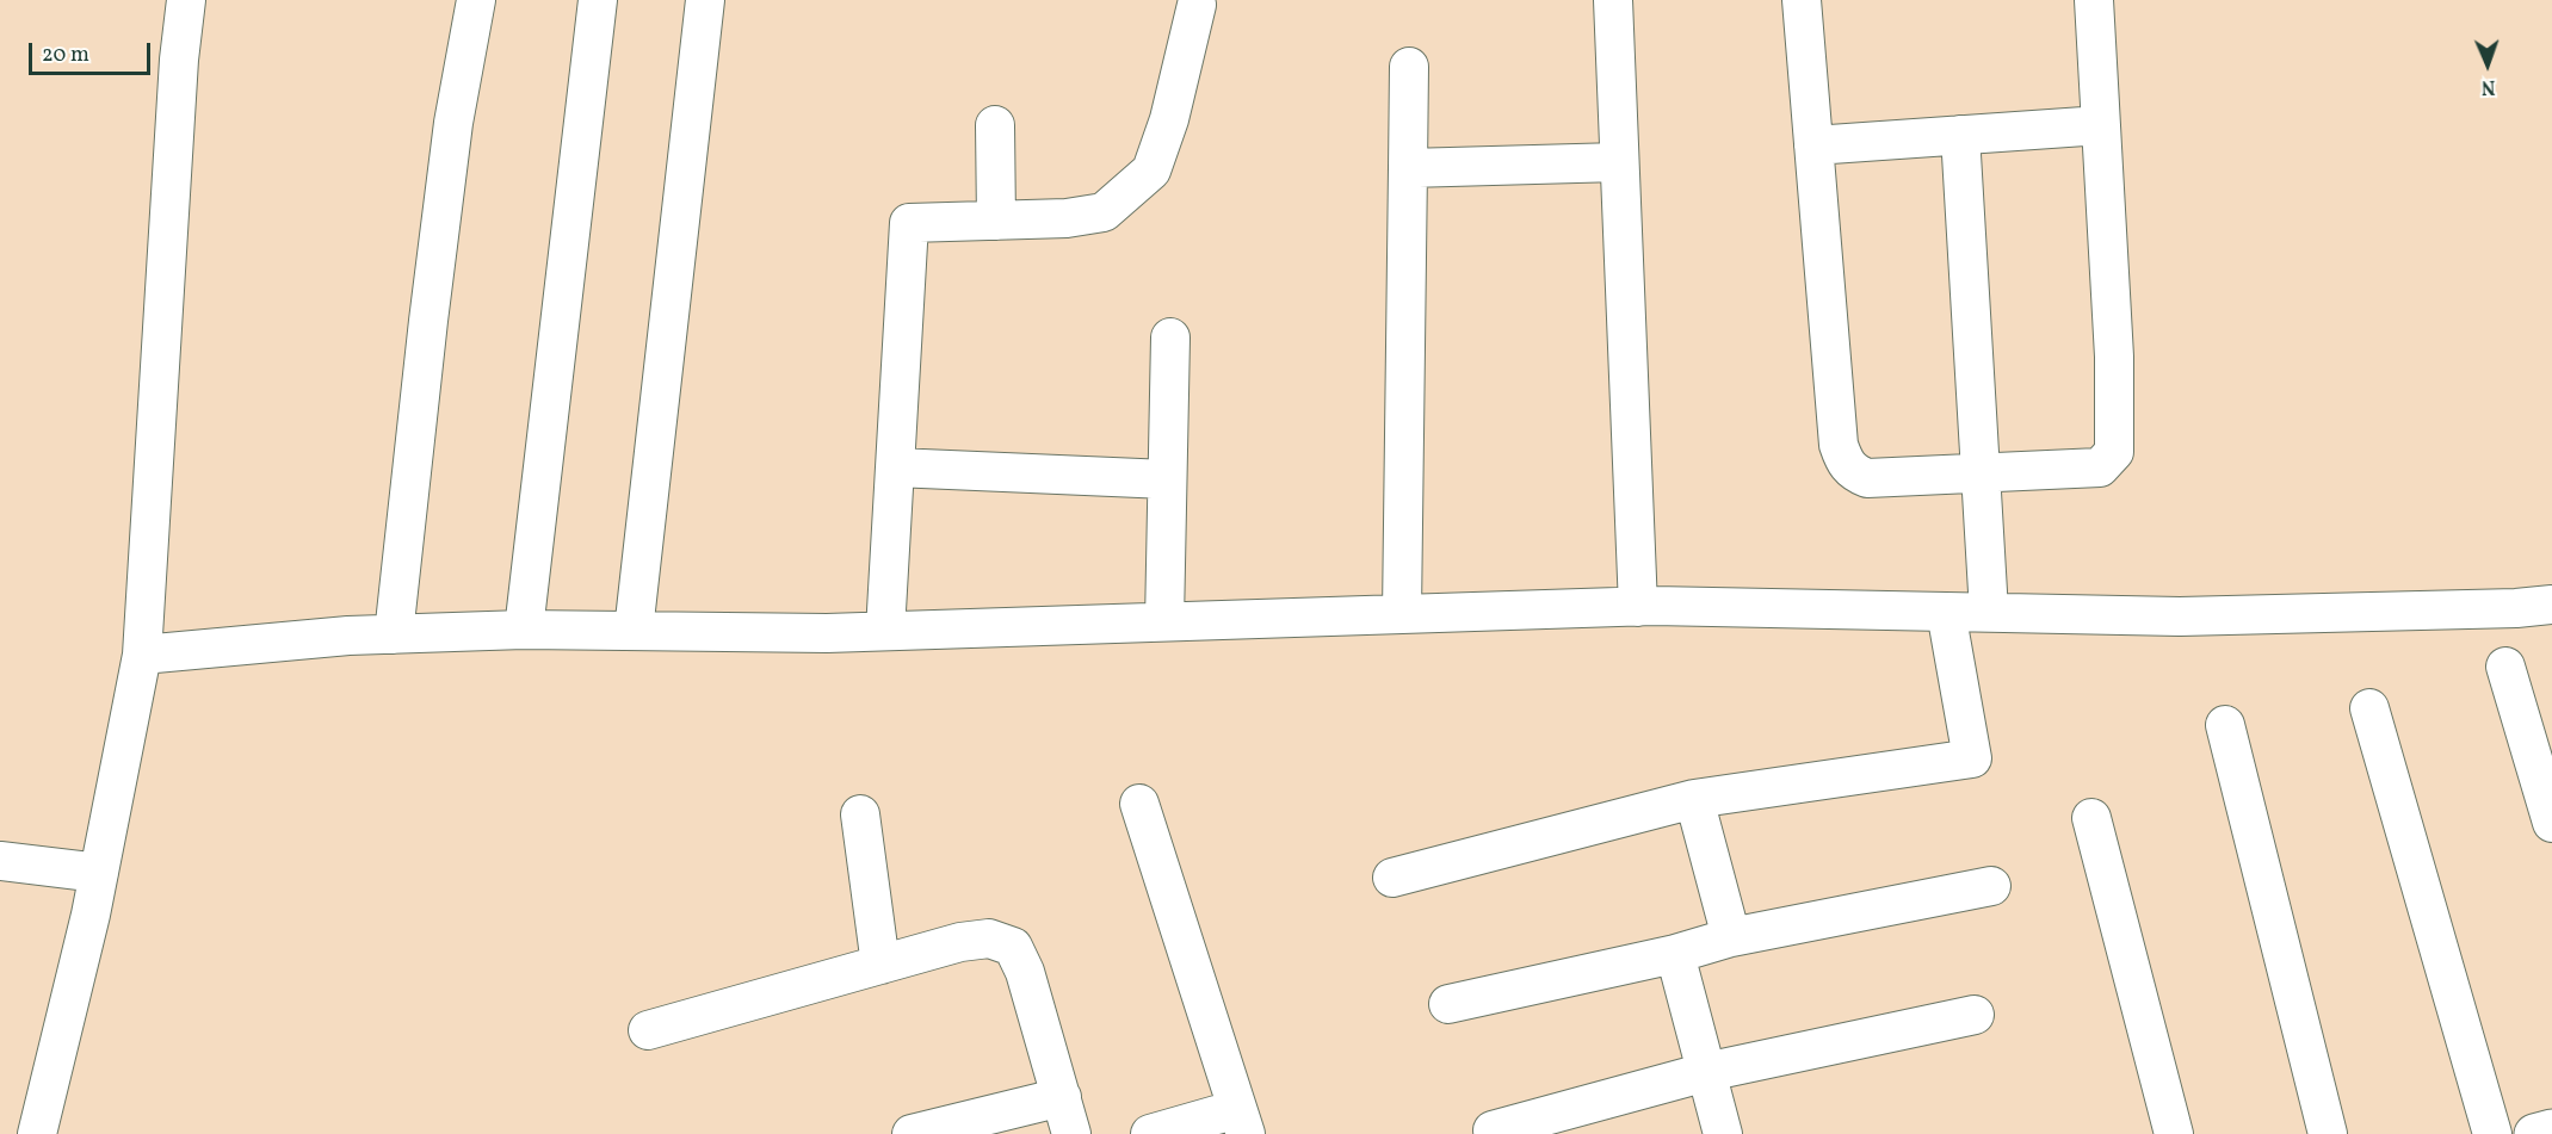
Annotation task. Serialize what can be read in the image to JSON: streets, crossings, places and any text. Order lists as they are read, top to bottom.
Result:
{
  "scale_bar": "20 m",
  "north": "bottom"
}
